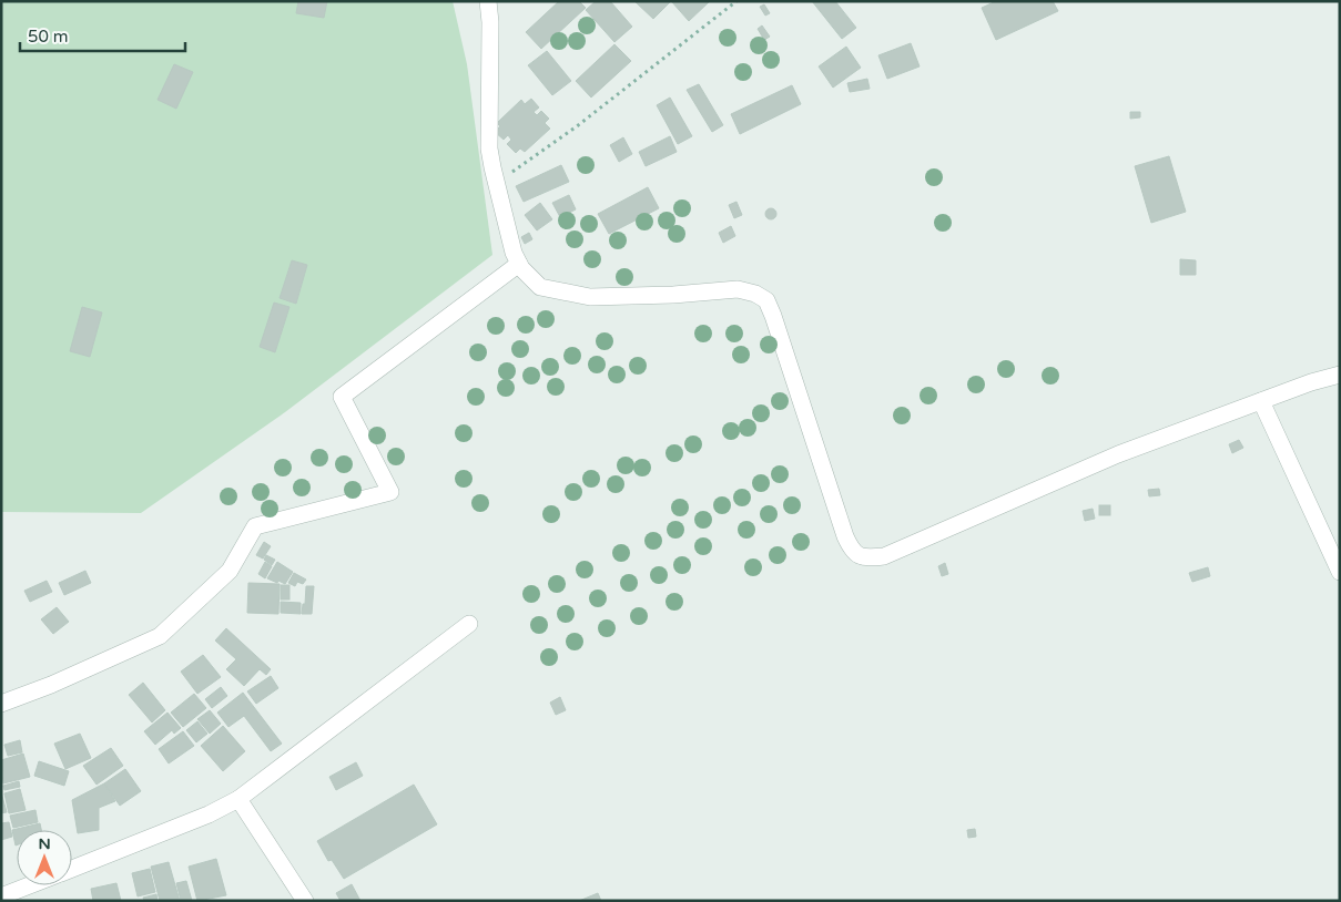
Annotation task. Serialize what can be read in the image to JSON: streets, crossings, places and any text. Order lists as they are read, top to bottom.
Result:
{
  "scale_bar": "50 m",
  "north": "top"
}
